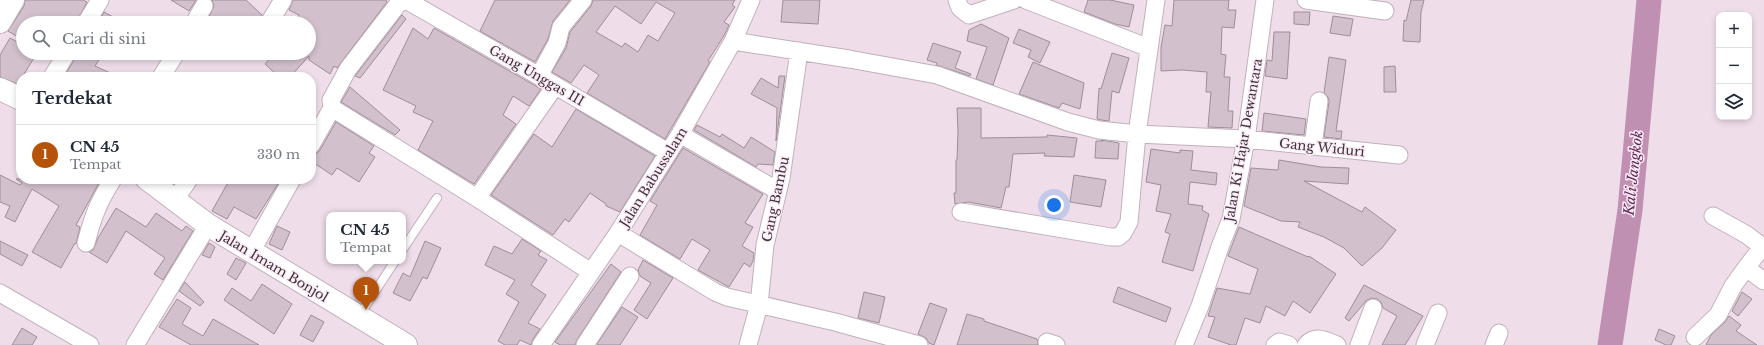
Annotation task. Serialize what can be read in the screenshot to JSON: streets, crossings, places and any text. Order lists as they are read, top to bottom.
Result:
{
  "streets": {
    "main road": ["Jalan Imam Bonjol"],
    "street": [
      "Gang Unggas III",
      "Jalan Ki Hajar Dewantara",
      "Gang Widuri",
      "Jalan Babussalam",
      "Gang Bambu"
    ]
  },
  "crossings": [
    ["Gang Unggas III", "Jalan Babussalam"],
    ["Jalan Ki Hajar Dewantara", "Gang Widuri"],
    ["Gang Widuri", "Jalan Babussalam"],
    ["Gang Widuri", "Gang Bambu"]
  ],
  "water": ["Kali Jangkok"],
  "page": {
    "map_buttons": ["+", "−"],
    "search": "Cari di sini",
    "heading": "Terdekat",
    "list": [
      {
        "mark": "1",
        "name": "CN 45",
        "note": "Tempat",
        "value": "330 m"
      }
    ],
    "popup": ["CN 45", "Tempat"],
    "pins": "1"
  }
}
